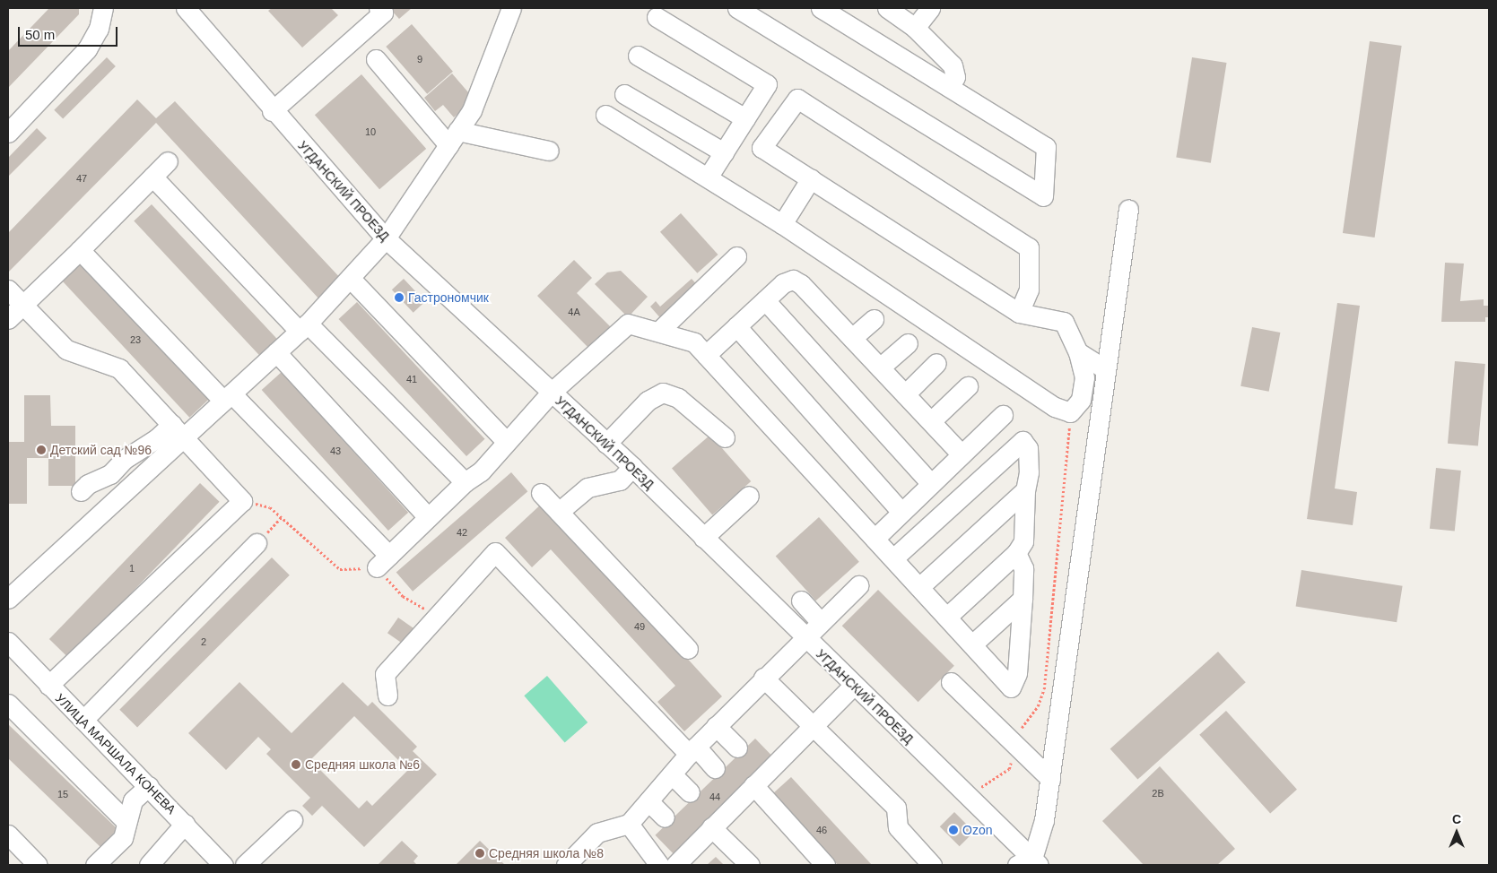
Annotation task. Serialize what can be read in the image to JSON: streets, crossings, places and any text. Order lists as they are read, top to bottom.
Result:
{
  "streets": {
    "street": ["УГДАНСКИЙ ПРОЕЗД", "УЛИЦА МАРШАЛА КОНЕВА"]
  },
  "places": [
    "Гастрономчик",
    "Детский сад №96",
    "Средняя школа №6",
    "Ozon",
    "Средняя школа №8"
  ],
  "house_numbers": [
    "9",
    "10",
    "47",
    "4А",
    "23",
    "41",
    "43",
    "42",
    "1",
    "49",
    "2",
    "2В",
    "15",
    "44",
    "46"
  ],
  "scale_bar": "50 m",
  "north": "top"
}
